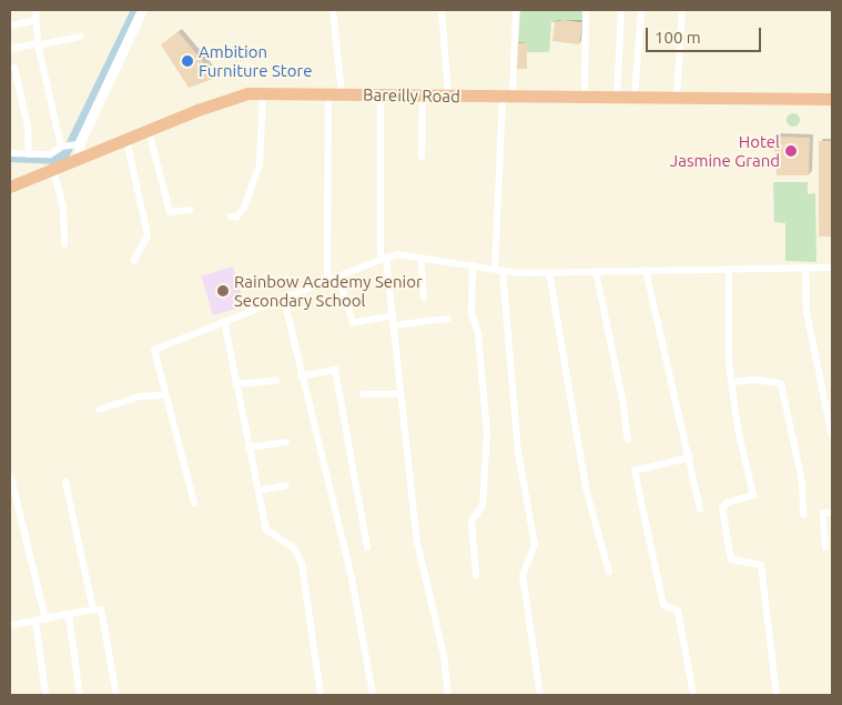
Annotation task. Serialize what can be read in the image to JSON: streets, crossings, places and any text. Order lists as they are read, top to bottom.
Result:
{
  "streets": {
    "highway": ["Bareilly Road"]
  },
  "places": ["Ambition Furniture Store", "Hotel Jasmine Grand", "Rainbow Academy Senior Secondary School"],
  "scale_bar": "100 m"
}
